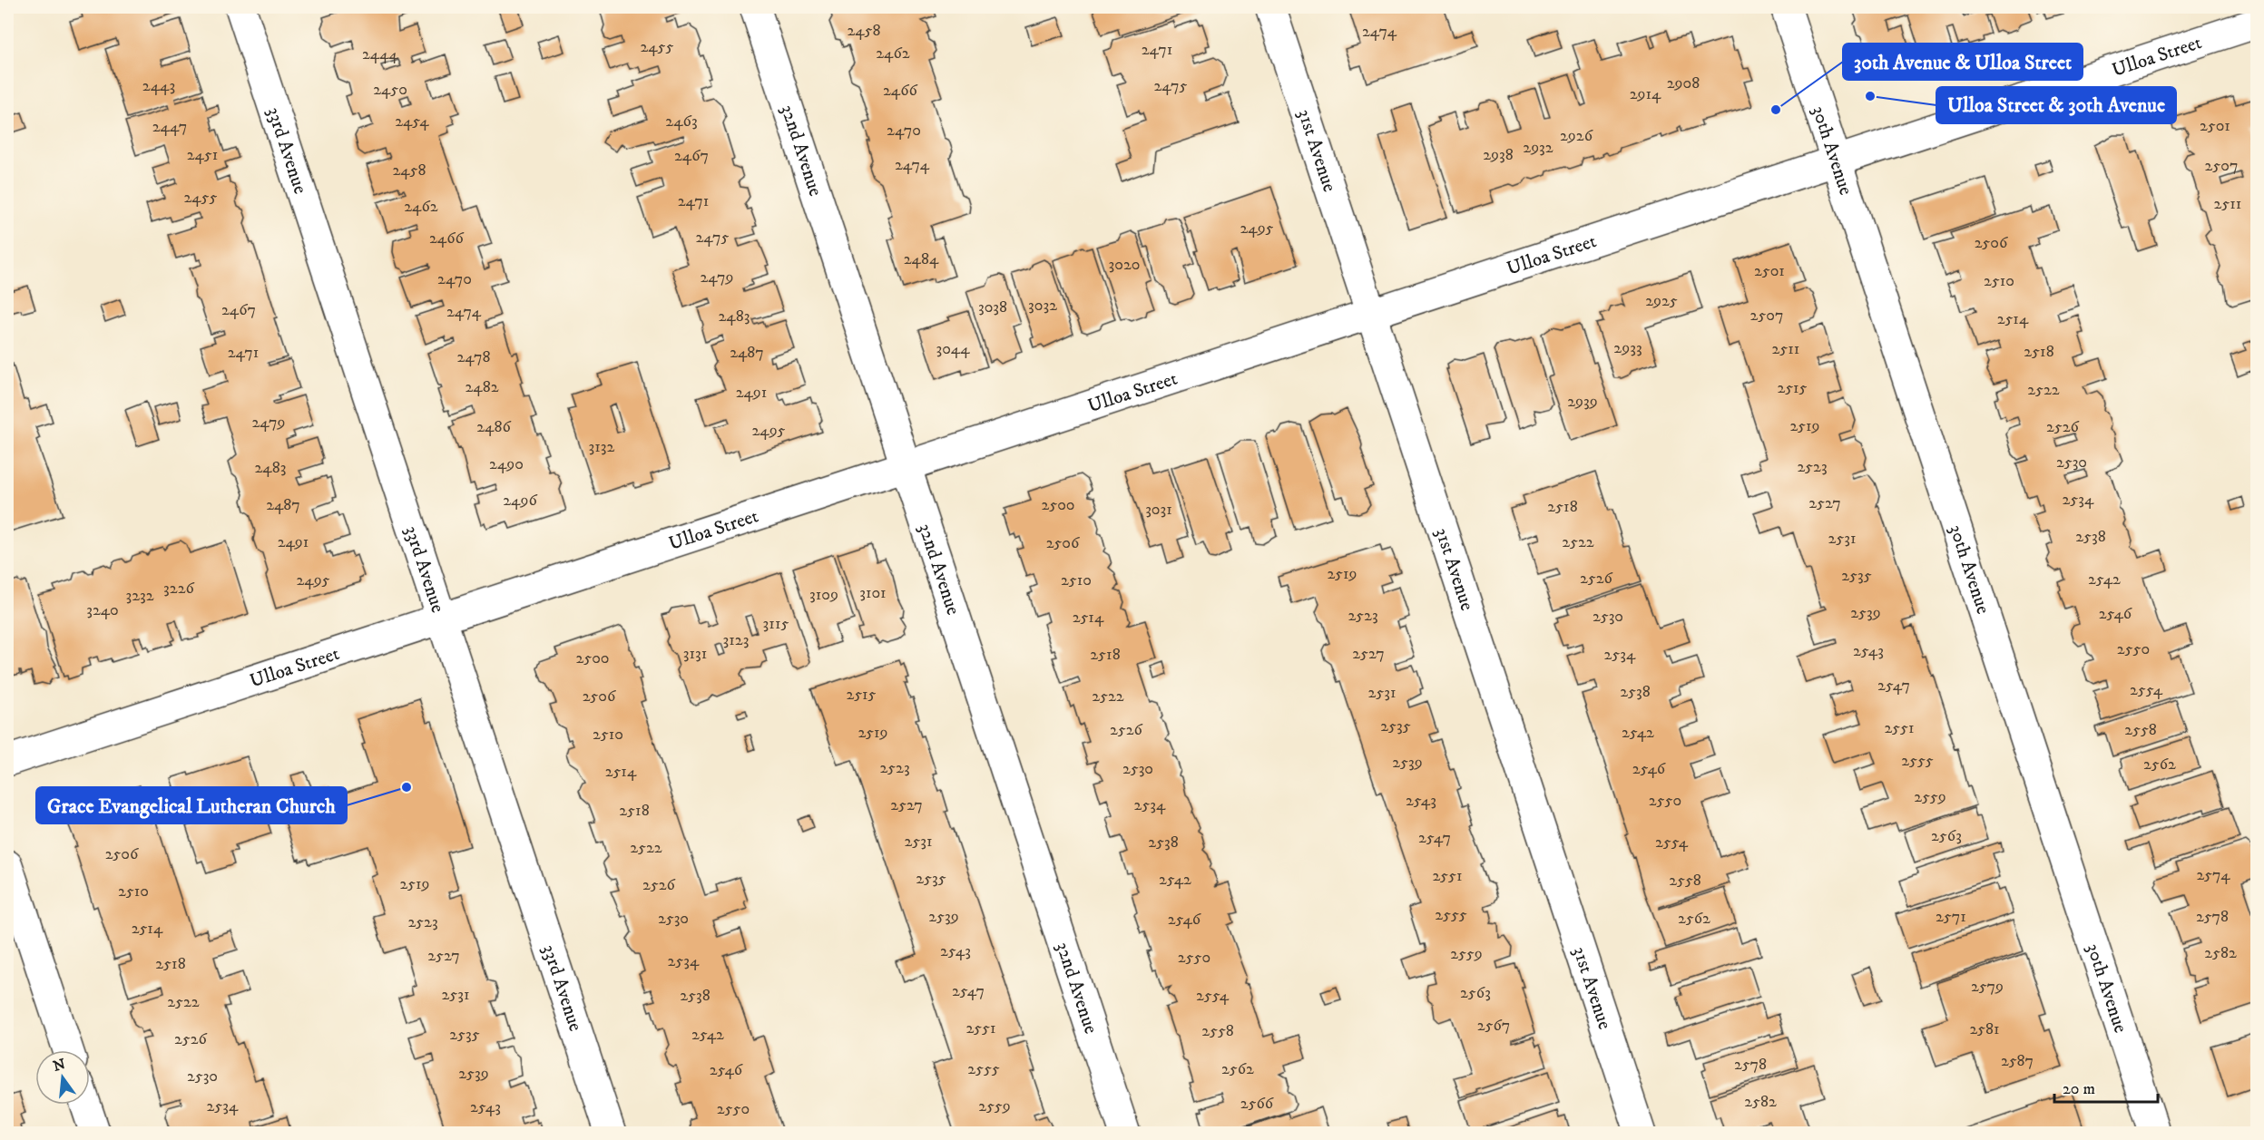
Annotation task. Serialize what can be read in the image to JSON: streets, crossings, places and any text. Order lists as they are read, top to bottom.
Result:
{
  "streets": {
    "street": [
      "Ulloa Street",
      "33rd Avenue",
      "32nd Avenue",
      "31st Avenue",
      "30th Avenue"
    ]
  },
  "crossings": [
    ["Ulloa Street", "33rd Avenue"],
    ["Ulloa Street", "32nd Avenue"],
    ["Ulloa Street", "31st Avenue"],
    ["Ulloa Street", "30th Avenue"]
  ],
  "places": ["Ulloa Street & 30th Avenue", "30th Avenue & Ulloa Street", "Grace Evangelical Lutheran Church"],
  "house_numbers": [
    "2458",
    "2474",
    "2455",
    "2471",
    "2462",
    "2444",
    "2908",
    "2443",
    "2475",
    "2450",
    "2466",
    "2914",
    "2454",
    "2463",
    "2501",
    "2447",
    "2470",
    "2926",
    "2932",
    "2451",
    "2938",
    "2467",
    "2474",
    "2507",
    "2458",
    "2455",
    "2471",
    "2511",
    "2462",
    "2495",
    "2475",
    "2466",
    "2506",
    "2484",
    "3020",
    "2501",
    "2479",
    "2470",
    "2510",
    "2925",
    "3032",
    "3038",
    "2467",
    "2474",
    "2507",
    "2483",
    "2514",
    "2933",
    "3044",
    "2511",
    "2518",
    "2471",
    "2487",
    "2478",
    "2482",
    "2515",
    "2522",
    "2491",
    "2939",
    "2479",
    "2519",
    "2486",
    "2526",
    "2495",
    "3132",
    "2530",
    "2490",
    "2523",
    "2483",
    "2534",
    "2496",
    "2527",
    "2487",
    "2500",
    "2518",
    "3031",
    "2538",
    "2531",
    "2491",
    "2522",
    "2506",
    "2519",
    "2535",
    "2526",
    "2542",
    "2495",
    "2510",
    "3226",
    "3101",
    "3109",
    "3232",
    "3240",
    "2539",
    "2546",
    "2523",
    "2530",
    "2514",
    "3115",
    "3123",
    "2550",
    "2543",
    "3131",
    "2527",
    "2518",
    "2534",
    "2500",
    "2547",
    "2554",
    "2538",
    "2531",
    "2515",
    "2506",
    "2522",
    "2535",
    "2551",
    "2526",
    "2558",
    "2519",
    "2542",
    "2510",
    "2555",
    "2539",
    "2562",
    "2523",
    "2530",
    "2546",
    "2514",
    "2559",
    "2543",
    "2550",
    "2527",
    "2534",
    "2518",
    "2563",
    "2547",
    "2531",
    "2538",
    "2554",
    "2522",
    "2506",
    "2574",
    "2551",
    "2535",
    "2542",
    "2558",
    "2519",
    "2526",
    "2510",
    "2555",
    "2539",
    "2571",
    "2578",
    "2530",
    "2562",
    "2546",
    "2523",
    "2514",
    "2543",
    "2582",
    "2559",
    "2527",
    "2550",
    "2534",
    "2518",
    "2579",
    "2547",
    "2563",
    "2531",
    "2538",
    "2554",
    "2522",
    "2567",
    "2551",
    "2581",
    "2558",
    "2535",
    "2542",
    "2526",
    "2587",
    "2578",
    "2555",
    "2562",
    "2546",
    "2539",
    "2530",
    "2582",
    "2566",
    "2534",
    "2559",
    "2543",
    "2550"
  ],
  "scale_bar": "20 m",
  "north": "top"
}
